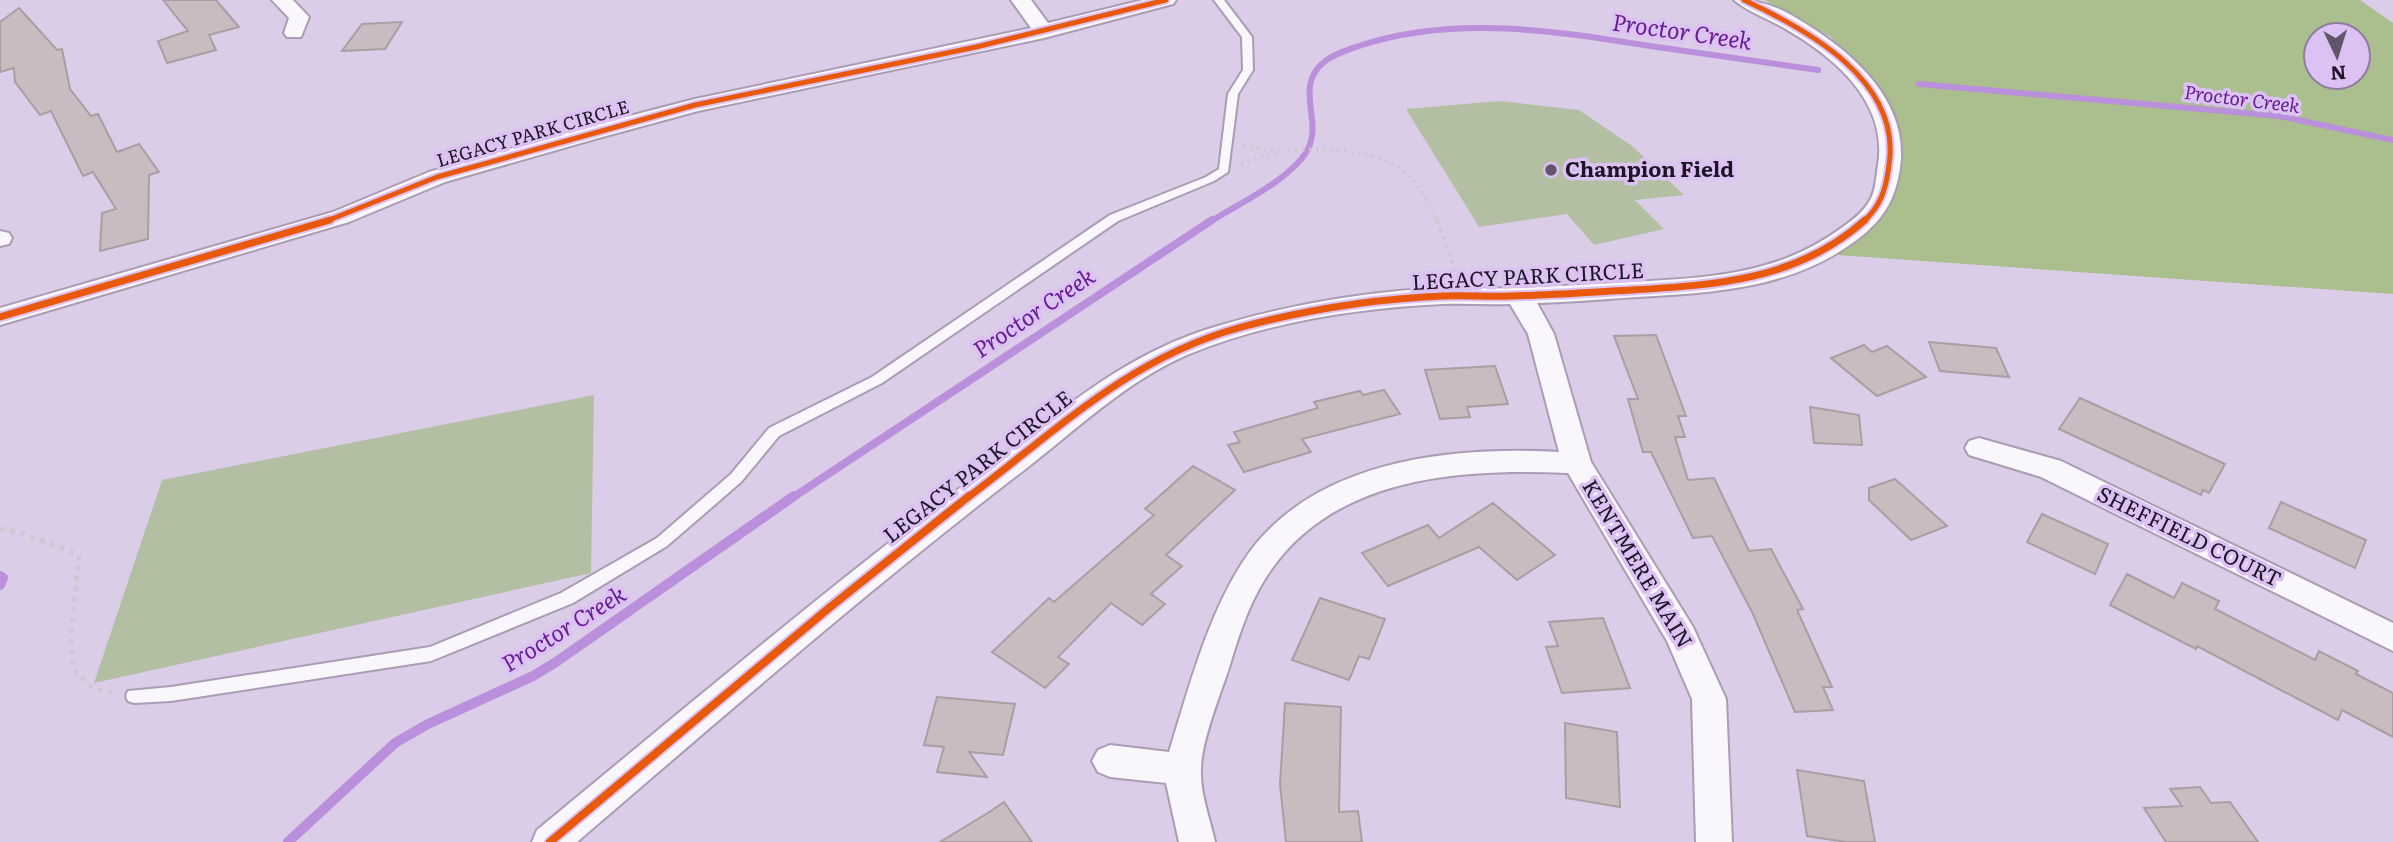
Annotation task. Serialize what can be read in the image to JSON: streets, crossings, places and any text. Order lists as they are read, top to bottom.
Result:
{
  "streets": {
    "street": ["LEGACY PARK CIRCLE", "SHEFFIELD COURT", "KENTMERE MAIN"]
  },
  "crossings": [
    ["LEGACY PARK CIRCLE", "KENTMERE MAIN"]
  ],
  "water": ["Proctor Creek"],
  "places": ["Champion Field"],
  "north": "bottom"
}
